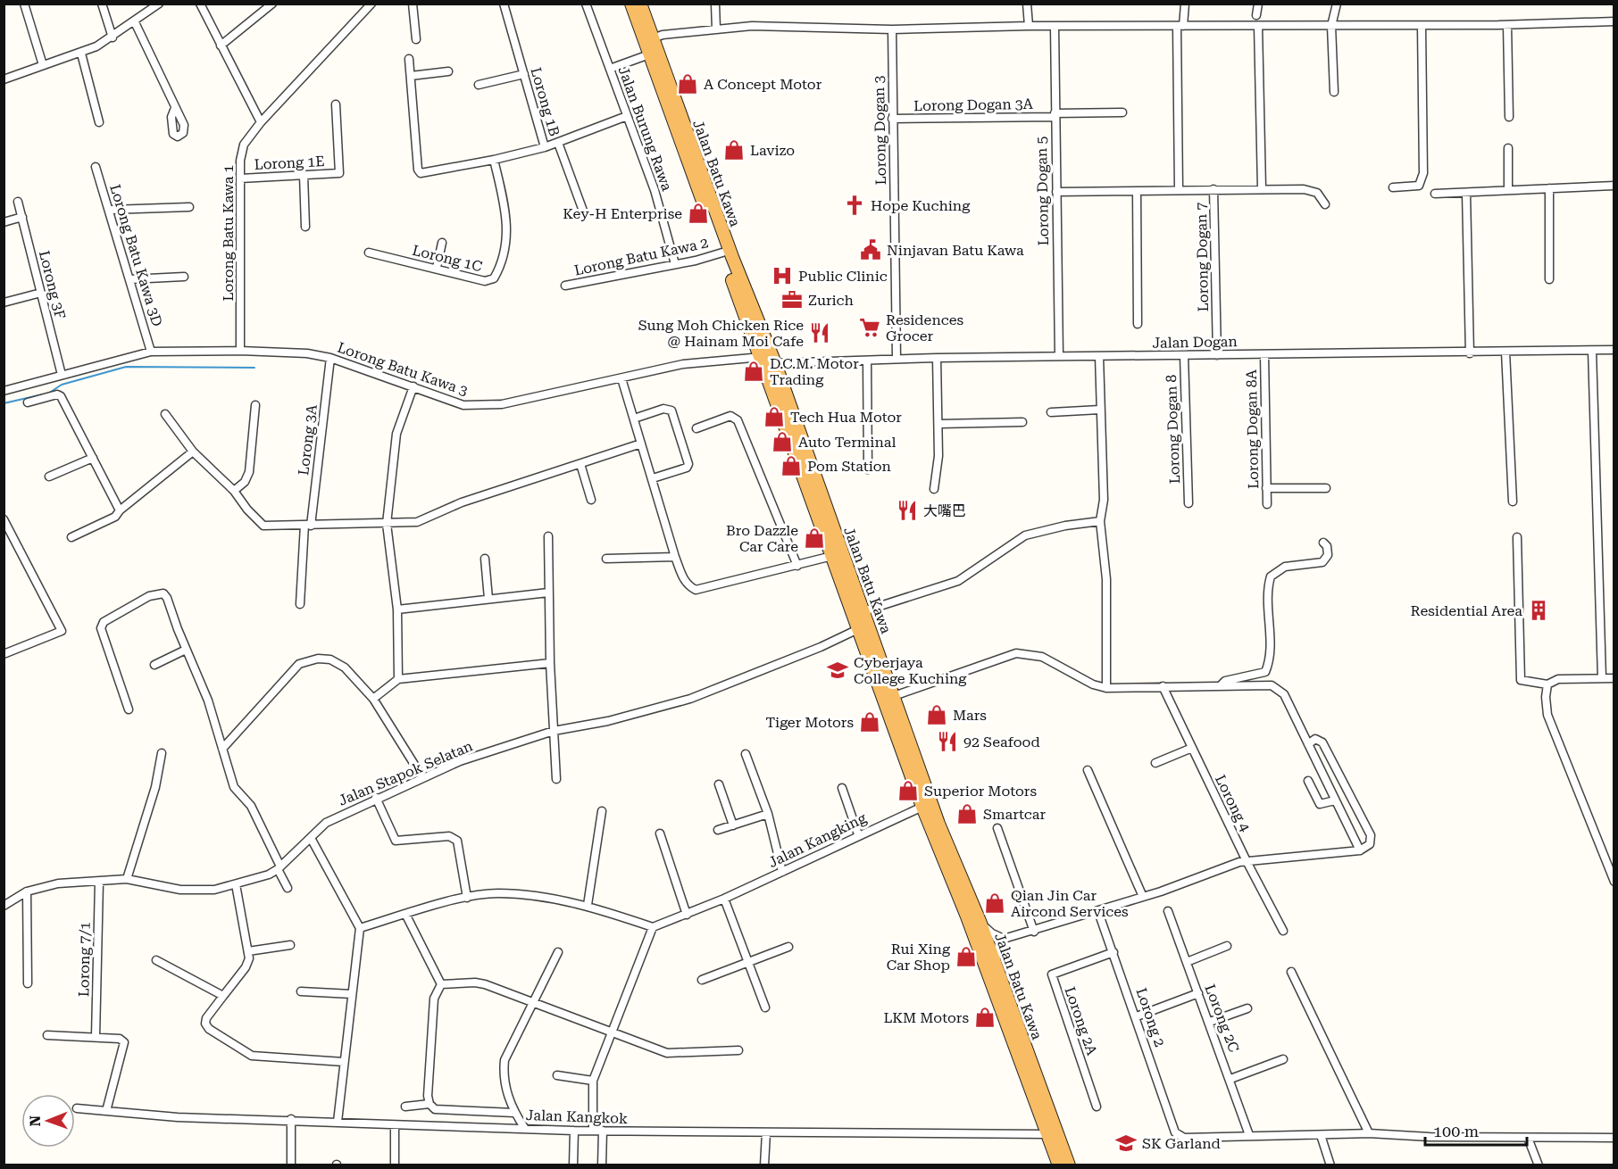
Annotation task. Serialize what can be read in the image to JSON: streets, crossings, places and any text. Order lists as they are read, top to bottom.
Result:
{
  "streets": {
    "highway": ["Jalan Batu Kawa"],
    "street": [
      "Lorong 1B",
      "Lorong Dogan 3A",
      "Jalan Burung Rawa",
      "Lorong Dogan 3",
      "Lorong 1E",
      "Lorong Dogan 5",
      "Lorong Batu Kawa 1",
      "Lorong Batu Kawa 3D",
      "Lorong Batu Kawa 2",
      "Lorong Dogan 7",
      "Lorong 1C",
      "Lorong 3F",
      "Jalan Dogan",
      "Lorong Batu Kawa 3",
      "Lorong Dogan 8",
      "Lorong Dogan 8A",
      "Lorong 3A",
      "Jalan Stapok Selatan",
      "Lorong 4",
      "Jalan Kangking",
      "Lorong 7/1",
      "Lorong 2",
      "Lorong 2C",
      "Lorong 2A",
      "Jalan Kangkok"
    ]
  },
  "crossings": [
    ["Lorong 1B", "Lorong 1C"],
    ["Lorong Dogan 3A", "Lorong Dogan 3"],
    ["Lorong Dogan 3A", "Lorong Dogan 5"],
    ["Jalan Burung Rawa", "Lorong Batu Kawa 2"],
    ["Lorong Dogan 3", "Jalan Dogan"],
    ["Lorong 1E", "Lorong Batu Kawa 1"],
    ["Jalan Batu Kawa", "Lorong Batu Kawa 2"],
    ["Jalan Batu Kawa", "Jalan Dogan"],
    ["Jalan Batu Kawa", "Lorong Batu Kawa 3"],
    ["Jalan Batu Kawa", "Jalan Stapok Selatan"],
    ["Jalan Batu Kawa", "Jalan Kangking"],
    ["Jalan Batu Kawa", "Jalan Kangkok"],
    ["Lorong Dogan 5", "Jalan Dogan"],
    ["Lorong Batu Kawa 1", "Lorong Batu Kawa 3"],
    ["Lorong Batu Kawa 3D", "Lorong Batu Kawa 3"],
    ["Lorong Dogan 7", "Jalan Dogan"],
    ["Lorong 3F", "Lorong Batu Kawa 3"],
    ["Jalan Dogan", "Lorong Dogan 8"],
    ["Jalan Dogan", "Lorong Dogan 8A"],
    ["Lorong Batu Kawa 3", "Lorong 3A"],
    ["Jalan Stapok Selatan", "Lorong 7/1"],
    ["Lorong 2", "Lorong 2C"],
    ["Lorong 2", "Lorong 2A"]
  ],
  "places": {
    "shop": [
      "A Concept Motor",
      "Lavizo",
      "Key-H Enterprise",
      "D.C.M. Motor Trading",
      "Tech Hua Motor",
      "Auto Terminal",
      "Pom Station",
      "Bro Dazzle Car Care",
      "Mars",
      "Tiger Motors",
      "Superior Motors",
      "Smartcar",
      "Qian Jin Car Aircond Services",
      "Rui Xing Car Shop",
      "LKM Motors"
    ],
    "church": ["Hope Kuching"],
    "public building": ["Ninjavan Batu Kawa"],
    "hospital": ["Public Clinic"],
    "office": ["Zurich"],
    "supermarket": ["Residences Grocer"],
    "restaurant": ["Sung Moh Chicken Rice @ Hainam Moi Cafe", "大嘴巴", "92 Seafood"],
    "building": ["Residential Area"],
    "school or university": ["Cyberjaya College Kuching", "SK Garland"]
  },
  "scale_bar": "100 m",
  "north": "left"
}
